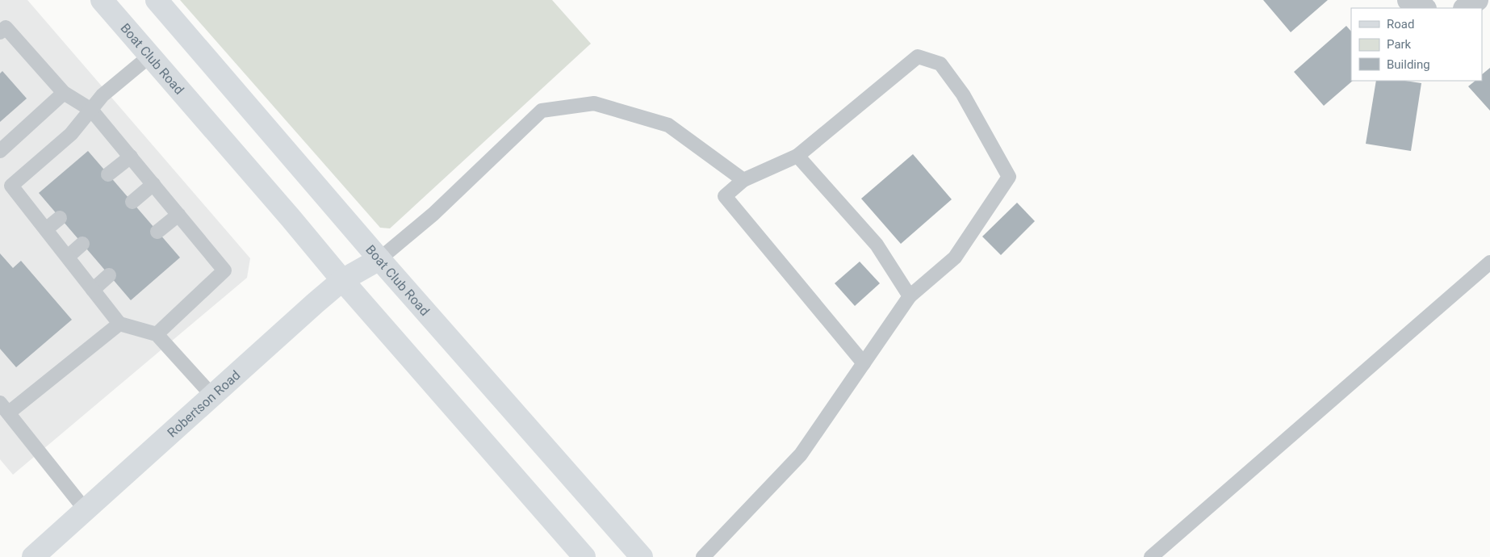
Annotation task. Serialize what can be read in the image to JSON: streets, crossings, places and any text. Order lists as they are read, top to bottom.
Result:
{
  "streets": {
    "main road": ["Boat Club Road", "Robertson Road"]
  },
  "crossings": [
    ["Boat Club Road", "Robertson Road"]
  ],
  "legend": ["Road", "Park", "Building"]
}
